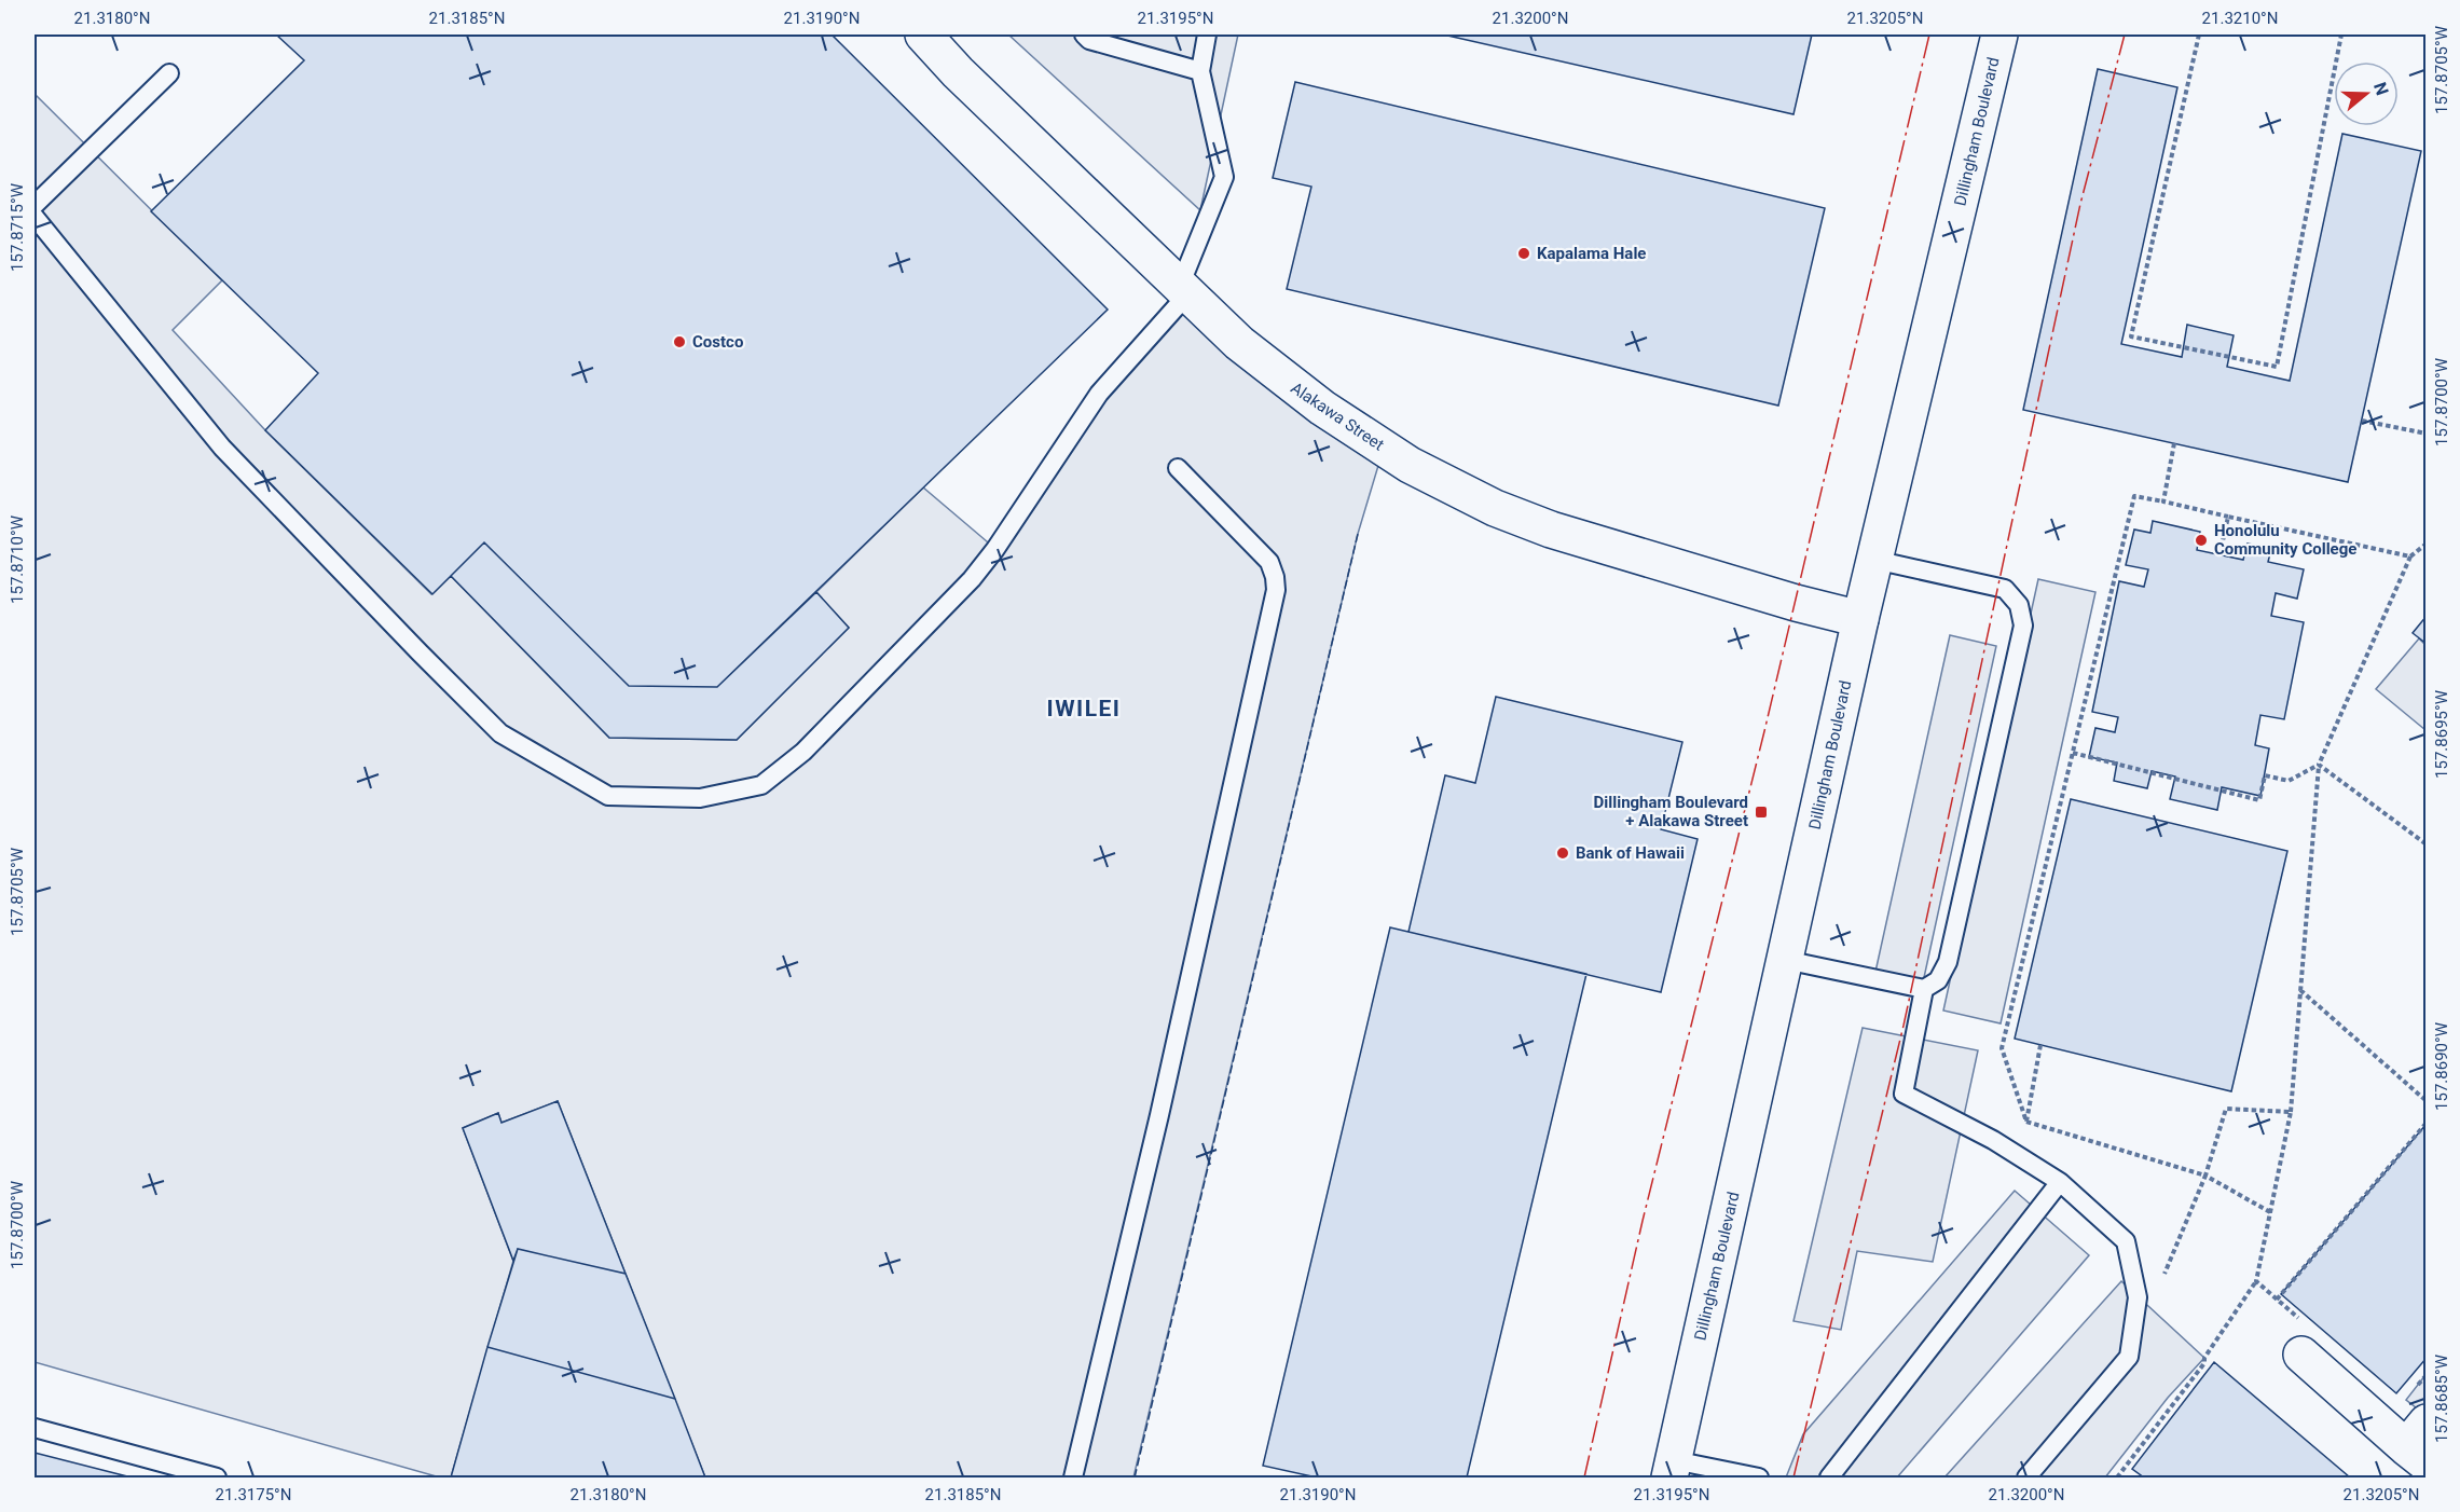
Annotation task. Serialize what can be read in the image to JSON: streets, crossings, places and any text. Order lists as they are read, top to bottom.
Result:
{
  "streets": {
    "main road": ["Dillingham Boulevard", "Alakawa Street"]
  },
  "crossings": [
    ["Dillingham Boulevard", "Alakawa Street"]
  ],
  "districts": ["IWILEI"],
  "places": {
    "other": [
      "Kapalama Hale",
      "Costco",
      "Honolulu Community College",
      "Bank of Hawaii"
    ],
    "transit": ["Dillingham Boulevard + Alakawa Street"]
  },
  "north": "right",
  "coordinates": [
    "21.3180°N",
    "21.3185°N",
    "21.3190°N",
    "21.3195°N",
    "21.3200°N",
    "21.3205°N",
    "21.3210°N",
    "157.8705°W",
    "157.8715°W",
    "157.8700°W",
    "157.8710°W",
    "157.8695°W",
    "157.8690°W",
    "157.8685°W",
    "21.3175°N"
  ]
}
